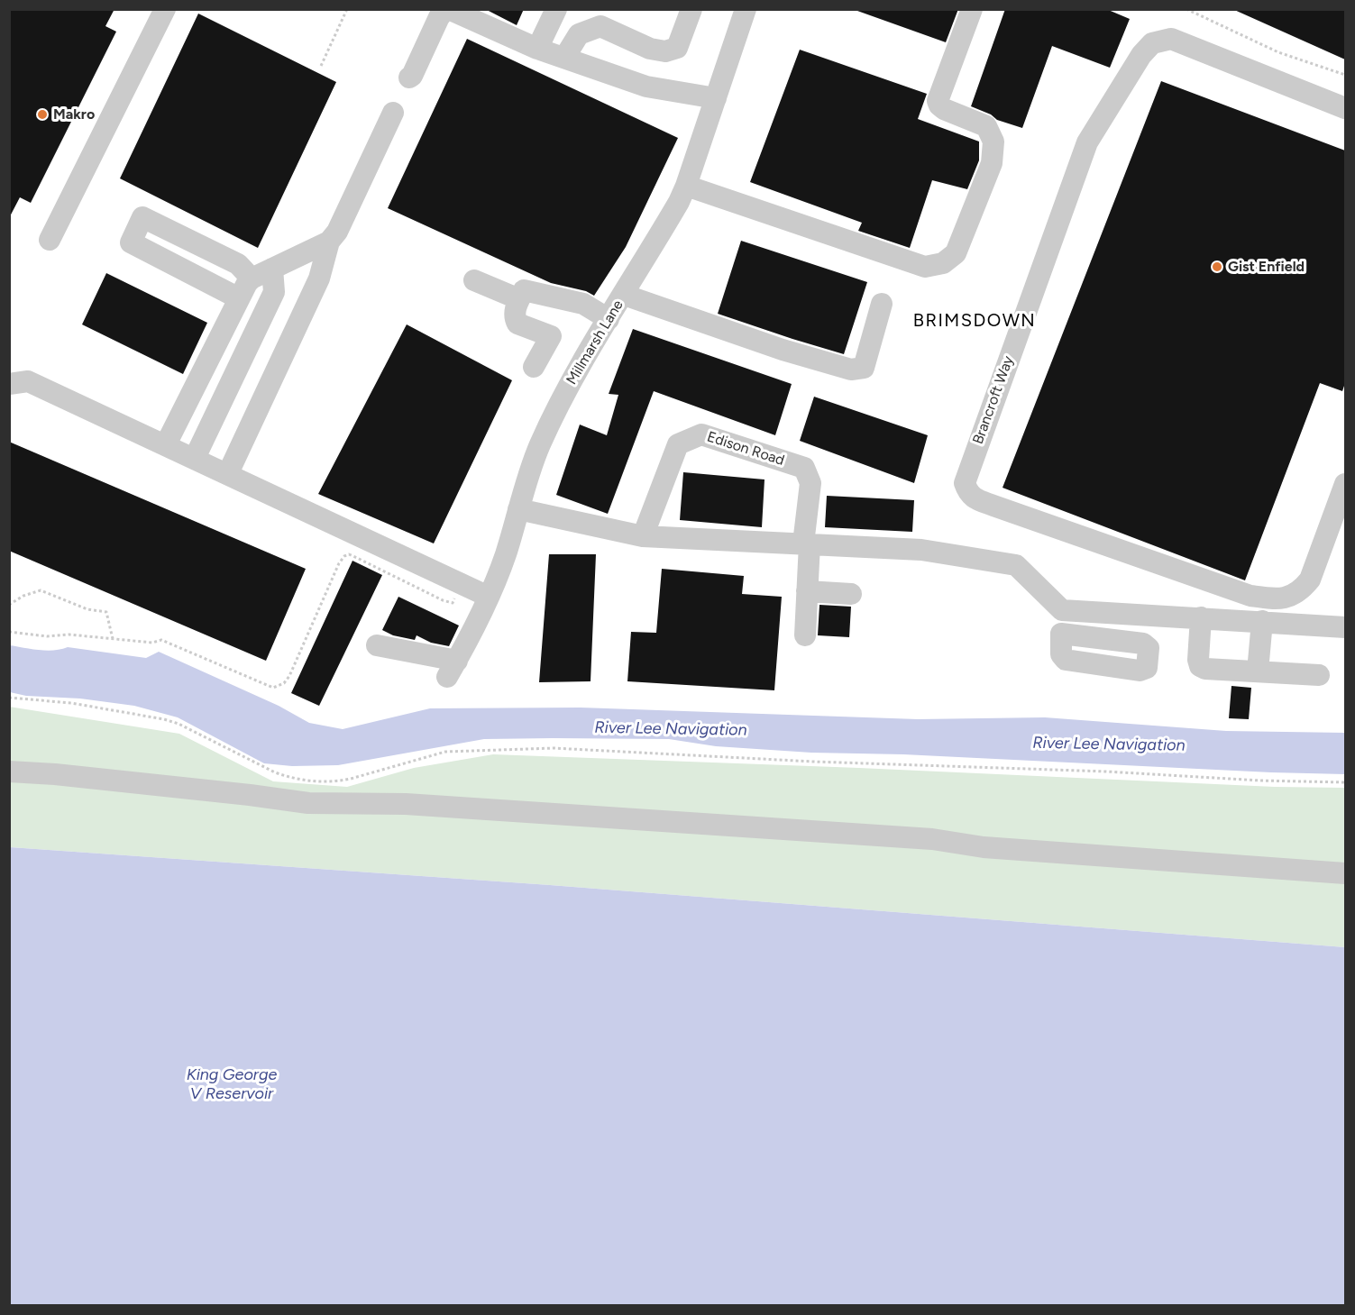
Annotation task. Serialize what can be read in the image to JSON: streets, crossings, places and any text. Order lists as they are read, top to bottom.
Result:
{
  "streets": {
    "street": ["Millmarsh Lane", "Brancroft Way", "Edison Road"]
  },
  "districts": ["BRIMSDOWN"],
  "water": ["River Lee Navigation", "King George V Reservoir"],
  "places": ["Makro", "Gist Enfield"]
}
